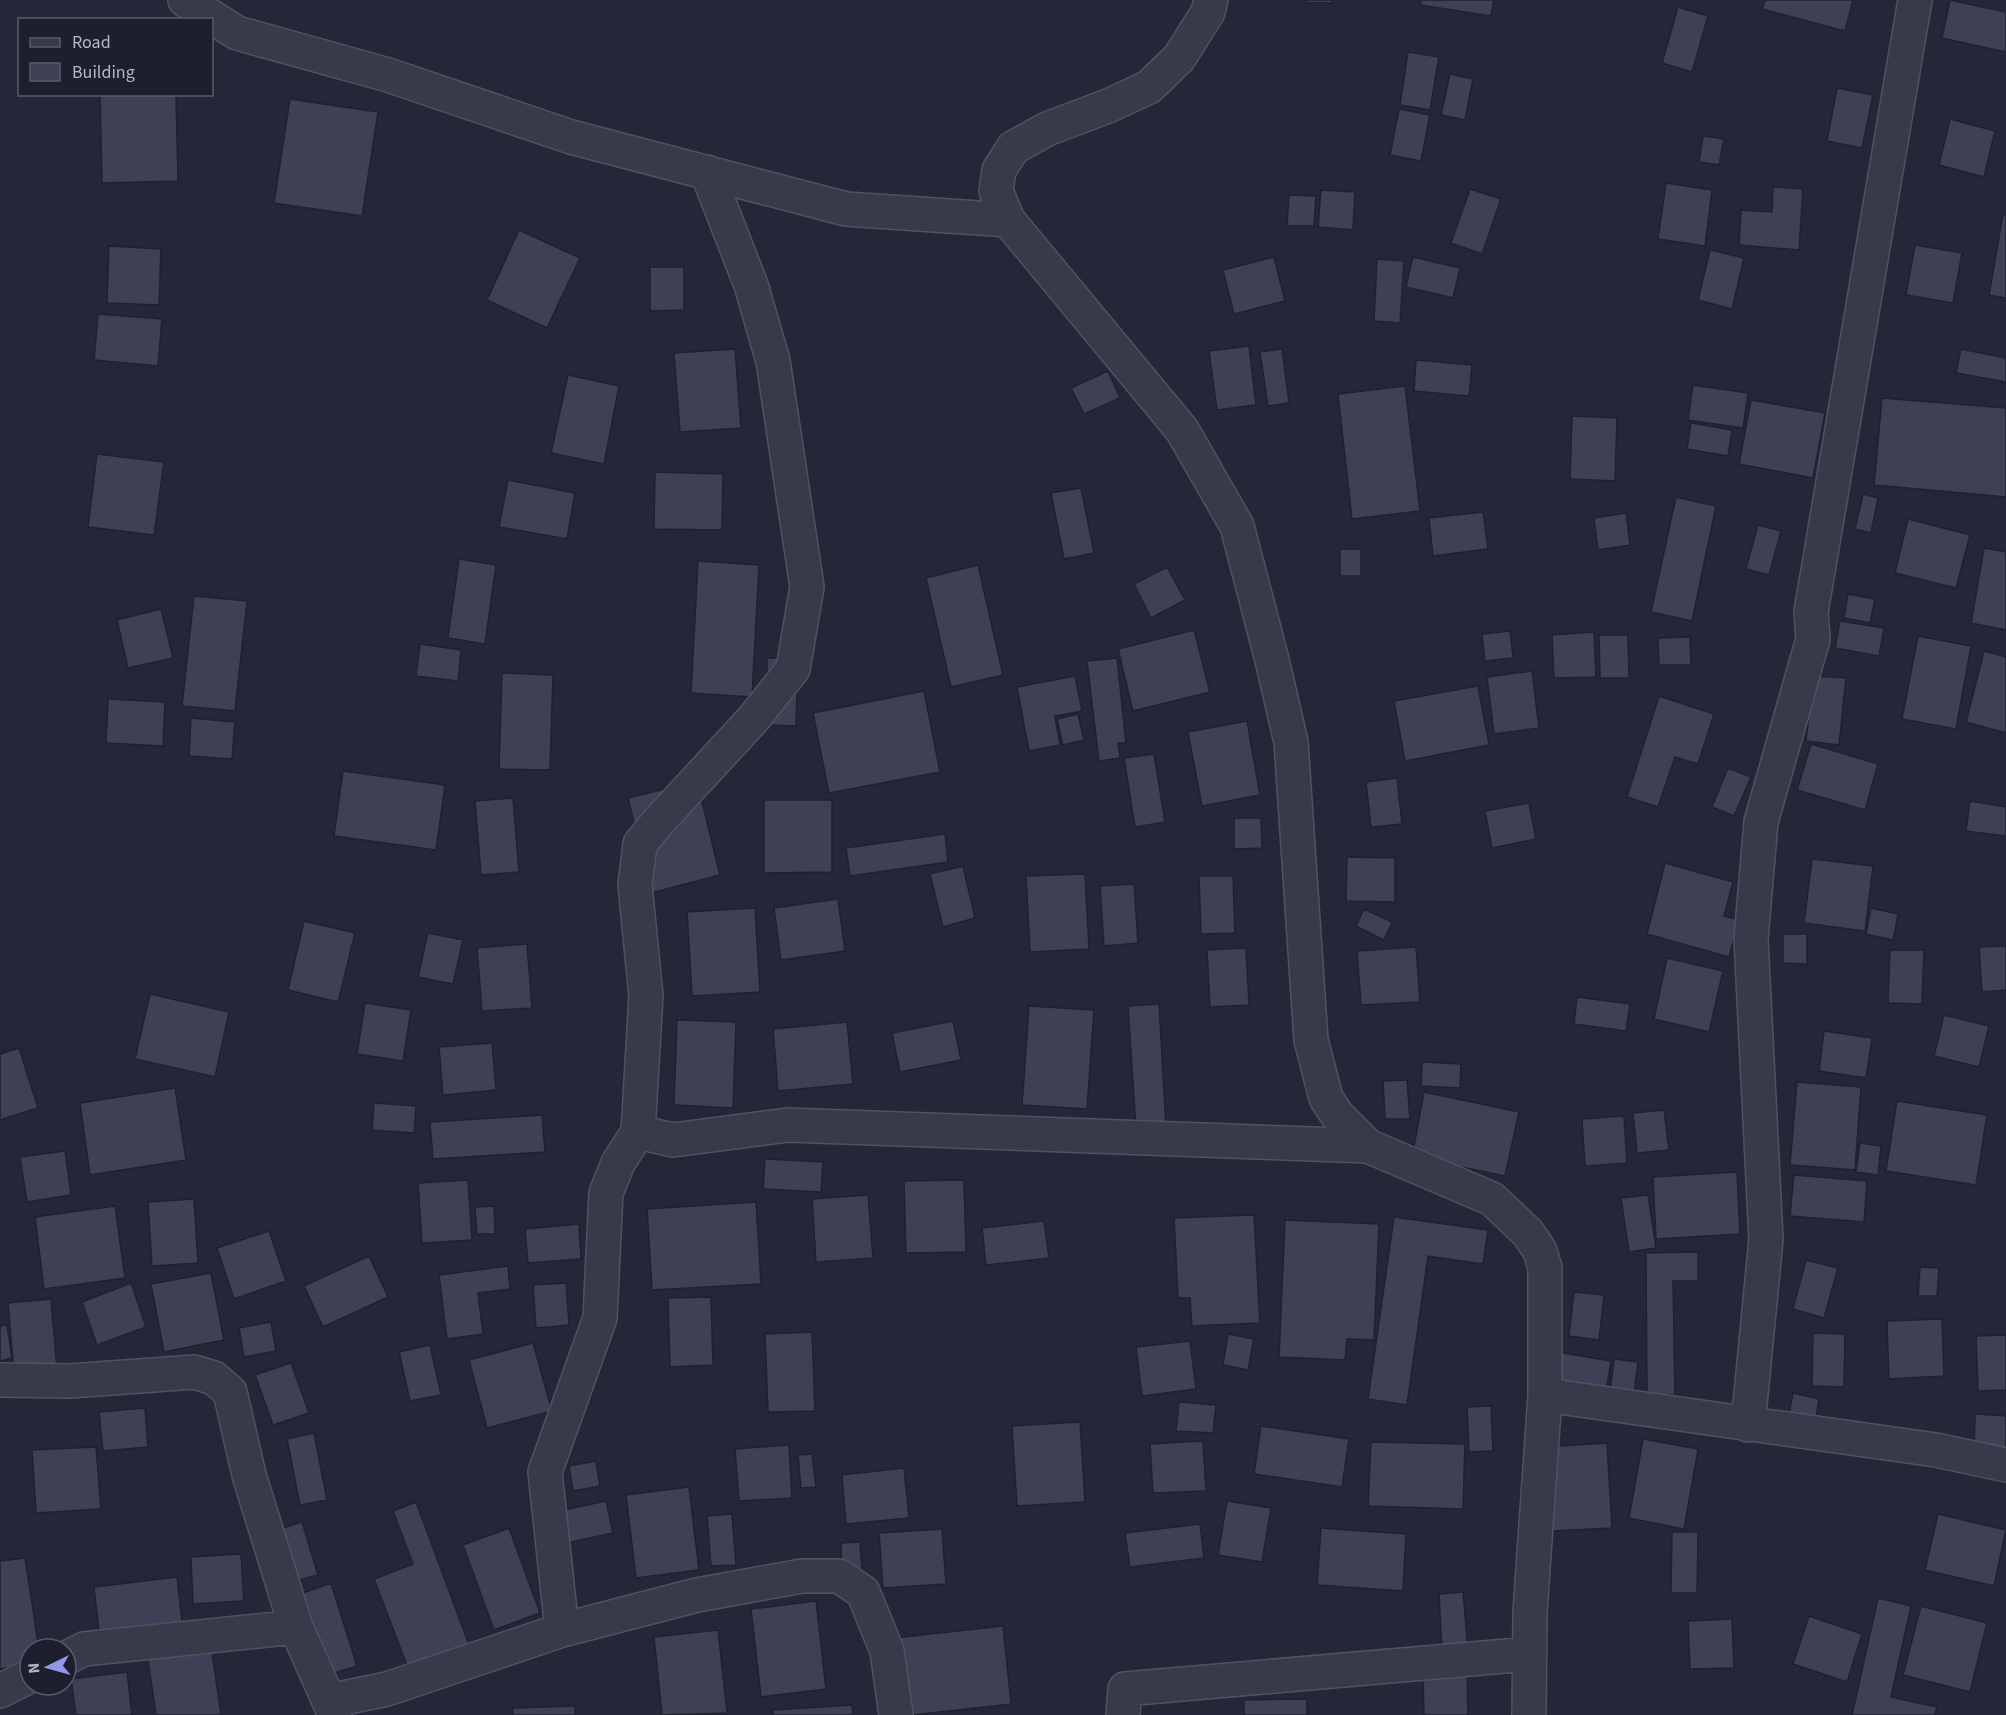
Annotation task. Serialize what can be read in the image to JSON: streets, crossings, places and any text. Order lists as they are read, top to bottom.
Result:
{
  "legend": ["Road", "Building"],
  "north": "left"
}
